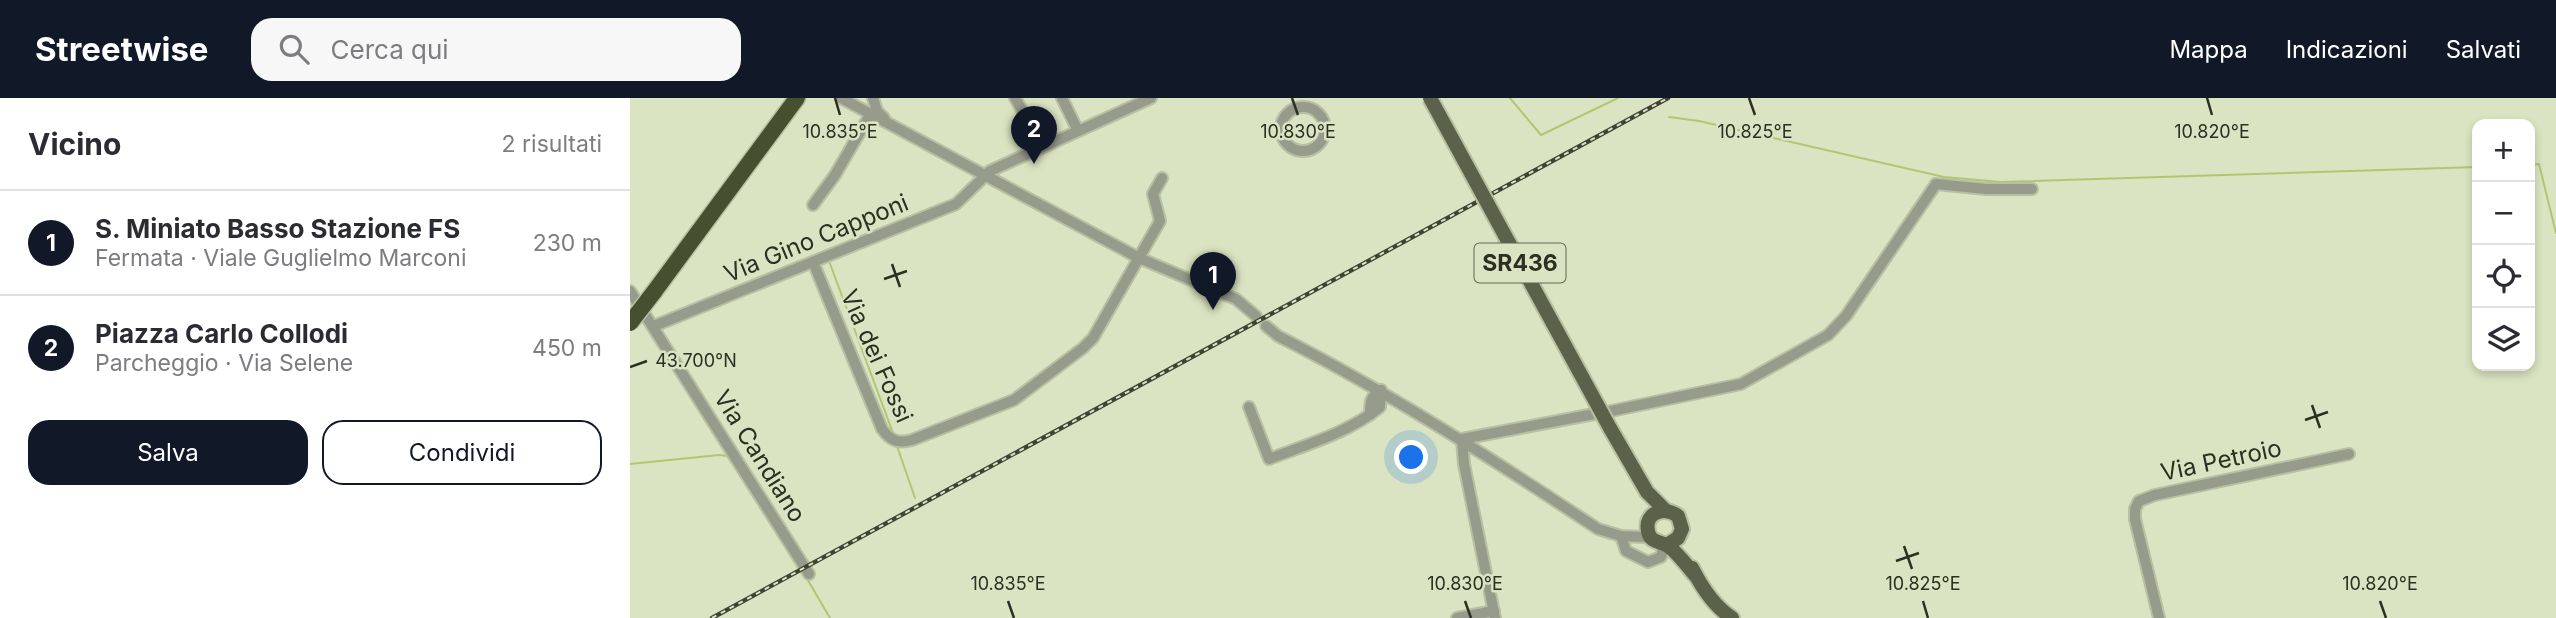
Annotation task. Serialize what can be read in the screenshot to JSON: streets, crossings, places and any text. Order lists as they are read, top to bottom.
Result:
{
  "streets": {
    "main road": ["SR436"],
    "street": [
      "Via Gino Capponi",
      "Via dei Fossi",
      "Via Candiano",
      "Via Petroio"
    ]
  },
  "crossings": [
    ["Via Gino Capponi", "Via dei Fossi"],
    ["Via Gino Capponi", "Via Candiano"]
  ],
  "page": {
    "header": "Streetwise",
    "search": "Cerca qui",
    "nav": ["Mappa", "Indicazioni", "Salvati"],
    "heading": ["Vicino", "2 risultati"],
    "pins": ["2", "1"],
    "map_buttons": ["+", "−"],
    "list": [
      {
        "mark": "1",
        "name": "S. Miniato Basso Stazione FS",
        "note": "Fermata · Viale Guglielmo Marconi",
        "value": "230 m"
      },
      {
        "mark": "2",
        "name": "Piazza Carlo Collodi",
        "note": "Parcheggio · Via Selene",
        "value": "450 m"
      }
    ],
    "buttons": ["Salva", "Condividi"]
  },
  "coordinates": [
    "10.835°E",
    "10.830°E",
    "10.825°E",
    "10.820°E",
    "43.700°N"
  ]
}
